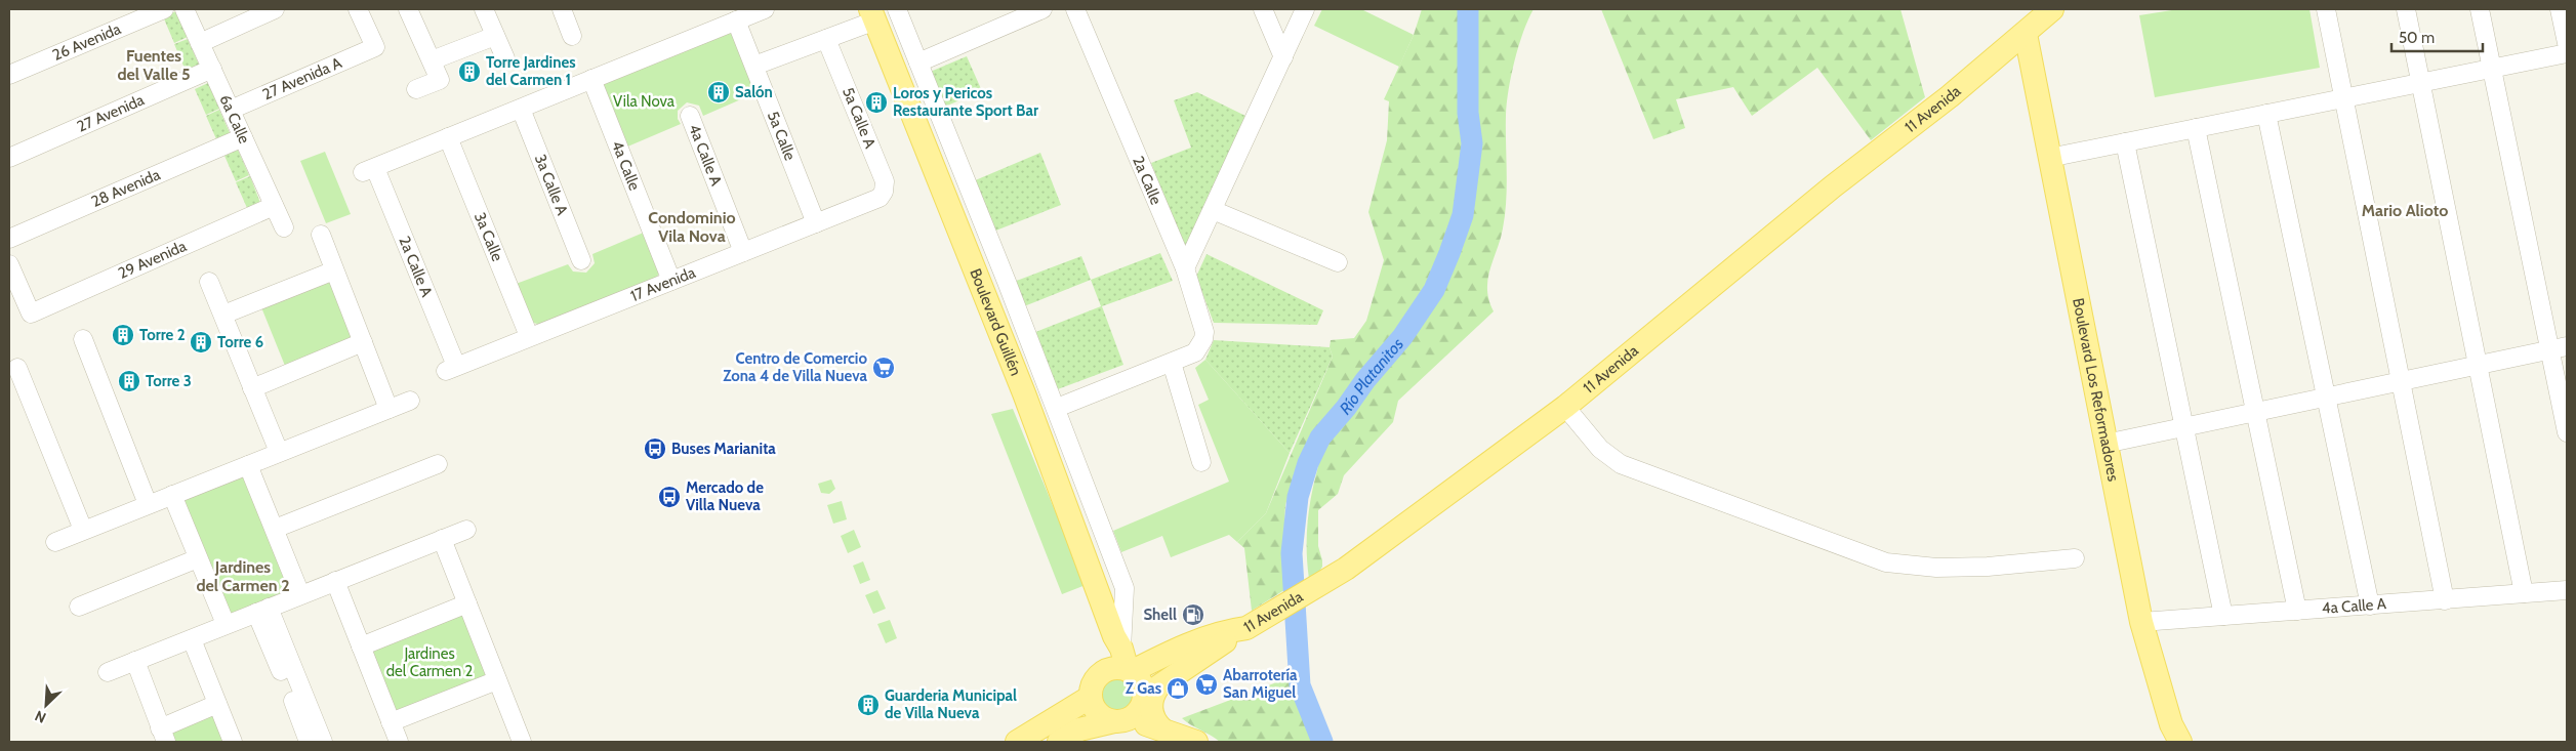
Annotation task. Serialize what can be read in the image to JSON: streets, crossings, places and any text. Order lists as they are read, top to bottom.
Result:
{
  "streets": {
    "main road": ["11 Avenida", "Boulevard Guillén", "Boulevard Los Reformadores"],
    "street": [
      "26 Avenida",
      "27 Avenida A",
      "27 Avenida",
      "6a Calle",
      "5a Calle A",
      "5a Calle",
      "4a Calle A",
      "4a Calle",
      "2a Calle",
      "3a Calle A",
      "28 Avenida",
      "3a Calle",
      "29 Avenida",
      "2a Calle A",
      "17 Avenida"
    ]
  },
  "crossings": [
    ["27 Avenida A", "6a Calle"],
    ["11 Avenida", "Boulevard Guillén"],
    ["11 Avenida", "Boulevard Los Reformadores"],
    ["27 Avenida", "6a Calle"],
    ["6a Calle", "28 Avenida"],
    ["6a Calle", "29 Avenida"],
    ["5a Calle A", "17 Avenida"],
    ["5a Calle", "17 Avenida"],
    ["4a Calle A", "17 Avenida"],
    ["4a Calle A", "Boulevard Los Reformadores"],
    ["4a Calle", "17 Avenida"],
    ["3a Calle", "2a Calle A"],
    ["3a Calle", "17 Avenida"],
    ["2a Calle A", "17 Avenida"]
  ],
  "districts": [
    "Fuentes del Valle 5",
    "Mario Alioto",
    "Condominio Vila Nova",
    "Jardines del Carmen 2"
  ],
  "water": ["Río Platanitos"],
  "parks": ["Vila Nova", "Jardines del Carmen 2"],
  "places": {
    "building": [
      "Torre Jardines del Carmen 1",
      "Salón",
      "Loros y Pericos Restaurante Sport Bar",
      "Torre 2",
      "Torre 6",
      "Torre 3",
      "Guarderia Municipal de Villa Nueva"
    ],
    "supermarket": ["Centro de Comercio Zona 4 de Villa Nueva", "Abarrotería San Miguel"],
    "bus stop": ["Buses Marianita", "Mercado de Villa Nueva"],
    "fuel station": ["Shell"],
    "shop": ["Z Gas"]
  },
  "scale_bar": "50 m",
  "north": "bottom left"
}
